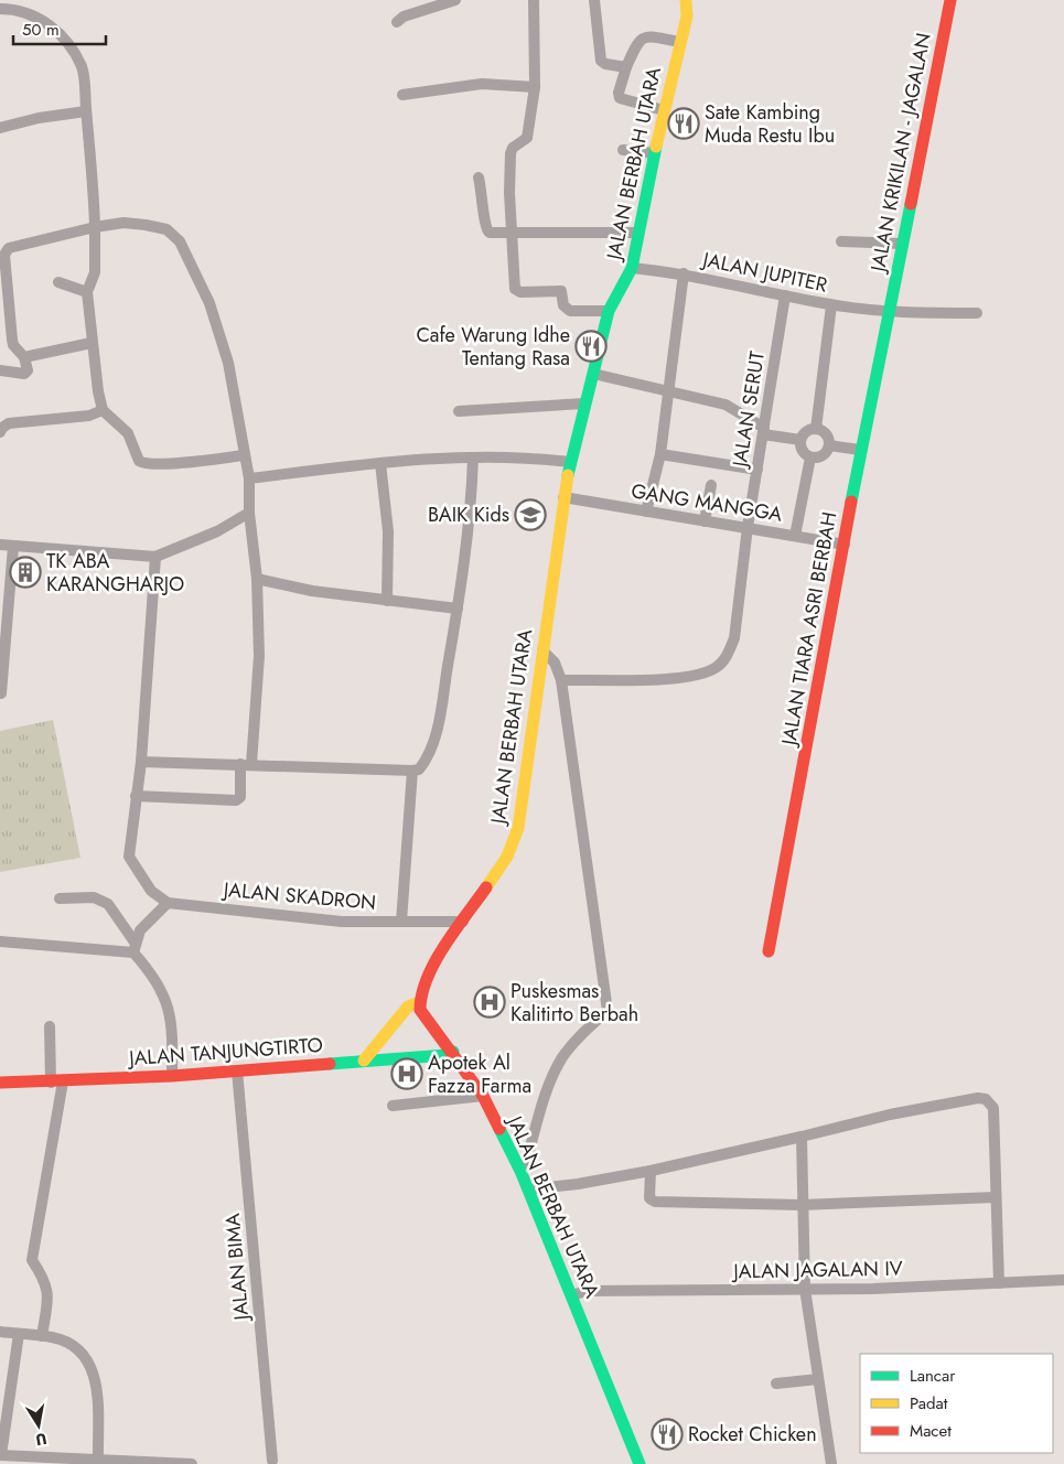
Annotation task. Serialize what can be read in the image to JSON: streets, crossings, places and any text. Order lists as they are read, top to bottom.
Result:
{
  "streets": {
    "main road": [
      "JALAN KRIKILAN - JAGALAN",
      "JALAN BERBAH UTARA",
      "JALAN TIARA ASRI BERBAH",
      "JALAN TANJUNGTIRTO"
    ],
    "street": [
      "JALAN JUPITER",
      "JALAN SERUT",
      "GANG MANGGA",
      "JALAN SKADRON",
      "JALAN BIMA",
      "JALAN JAGALAN IV"
    ]
  },
  "crossings": [
    ["JALAN KRIKILAN - JAGALAN", "JALAN JUPITER"],
    ["JALAN KRIKILAN - JAGALAN", "JALAN TIARA ASRI BERBAH"],
    ["JALAN BERBAH UTARA", "JALAN JUPITER"],
    ["JALAN BERBAH UTARA", "GANG MANGGA"],
    ["JALAN BERBAH UTARA", "JALAN SKADRON"],
    ["JALAN BERBAH UTARA", "JALAN TANJUNGTIRTO"],
    ["JALAN BERBAH UTARA", "JALAN JAGALAN IV"],
    ["JALAN JUPITER", "JALAN SERUT"],
    ["JALAN JUPITER", "JALAN TIARA ASRI BERBAH"],
    ["JALAN SERUT", "GANG MANGGA"],
    ["GANG MANGGA", "JALAN TIARA ASRI BERBAH"],
    ["JALAN TANJUNGTIRTO", "JALAN BIMA"]
  ],
  "places": {
    "restaurant": ["Sate Kambing Muda Restu Ibu", "Cafe Warung Idhe Tentang Rasa", "Rocket Chicken"],
    "school or university": ["BAIK Kids"],
    "building": ["TK ABA KARANGHARJO"],
    "hospital": ["Puskesmas Kalitirto Berbah", "Apotek Al Fazza Farma"]
  },
  "legend": ["Lancar", "Padat", "Macet"],
  "scale_bar": "50 m",
  "north": "bottom"
}
